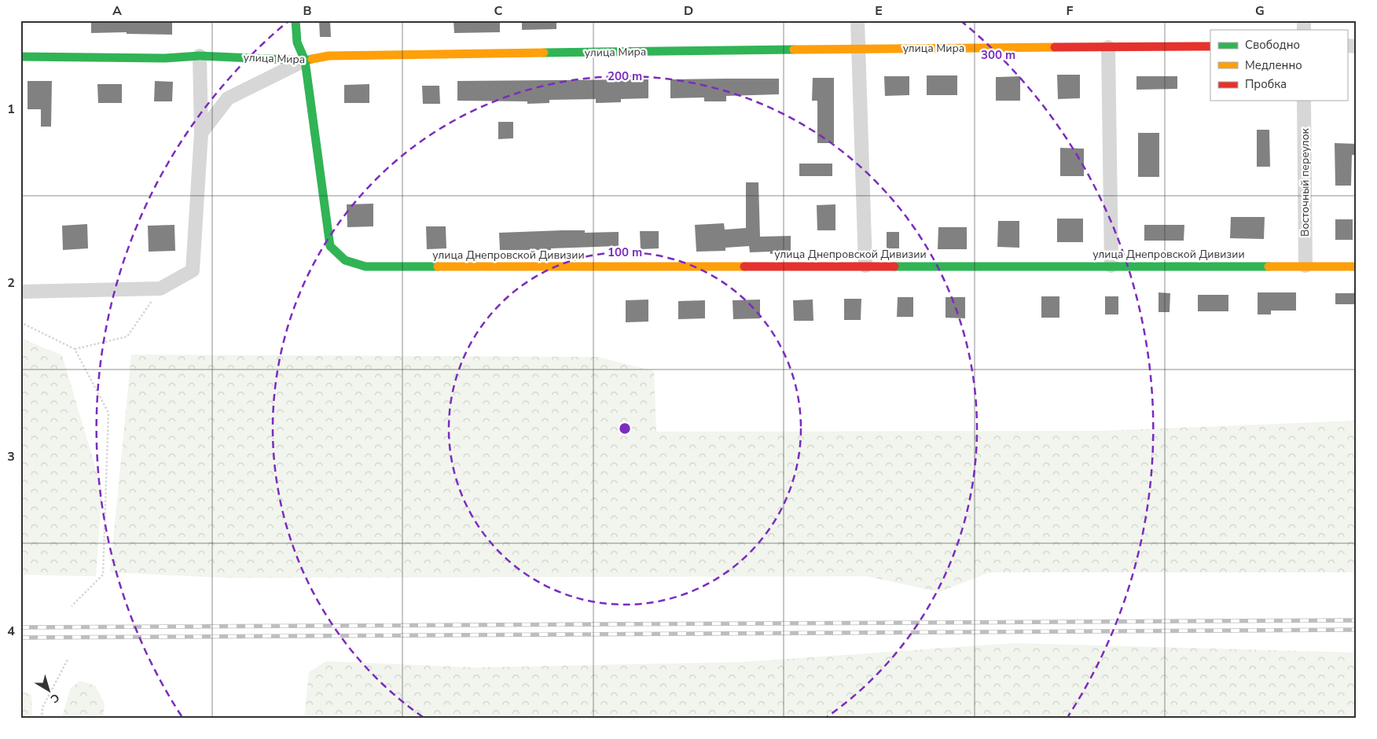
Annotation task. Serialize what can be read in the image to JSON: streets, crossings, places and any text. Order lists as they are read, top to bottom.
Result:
{
  "streets": {
    "street": ["улица Мира", "Восточный переулок", "улица Днепровской Дивизии"]
  },
  "crossings": [
    ["улица Мира", "улица Днепровской Дивизии"],
    ["Восточный переулок", "улица Днепровской Дивизии"]
  ],
  "legend": ["Свободно", "Медленно", "Пробка"],
  "north": "bottom right",
  "grid": {
    "columns": [
      "A",
      "B",
      "C",
      "D",
      "E",
      "F",
      "G"
    ],
    "rows": [
      "1",
      "2",
      "3",
      "4"
    ]
  },
  "rings": ["300 m", "200 m", "100 m"]
}
